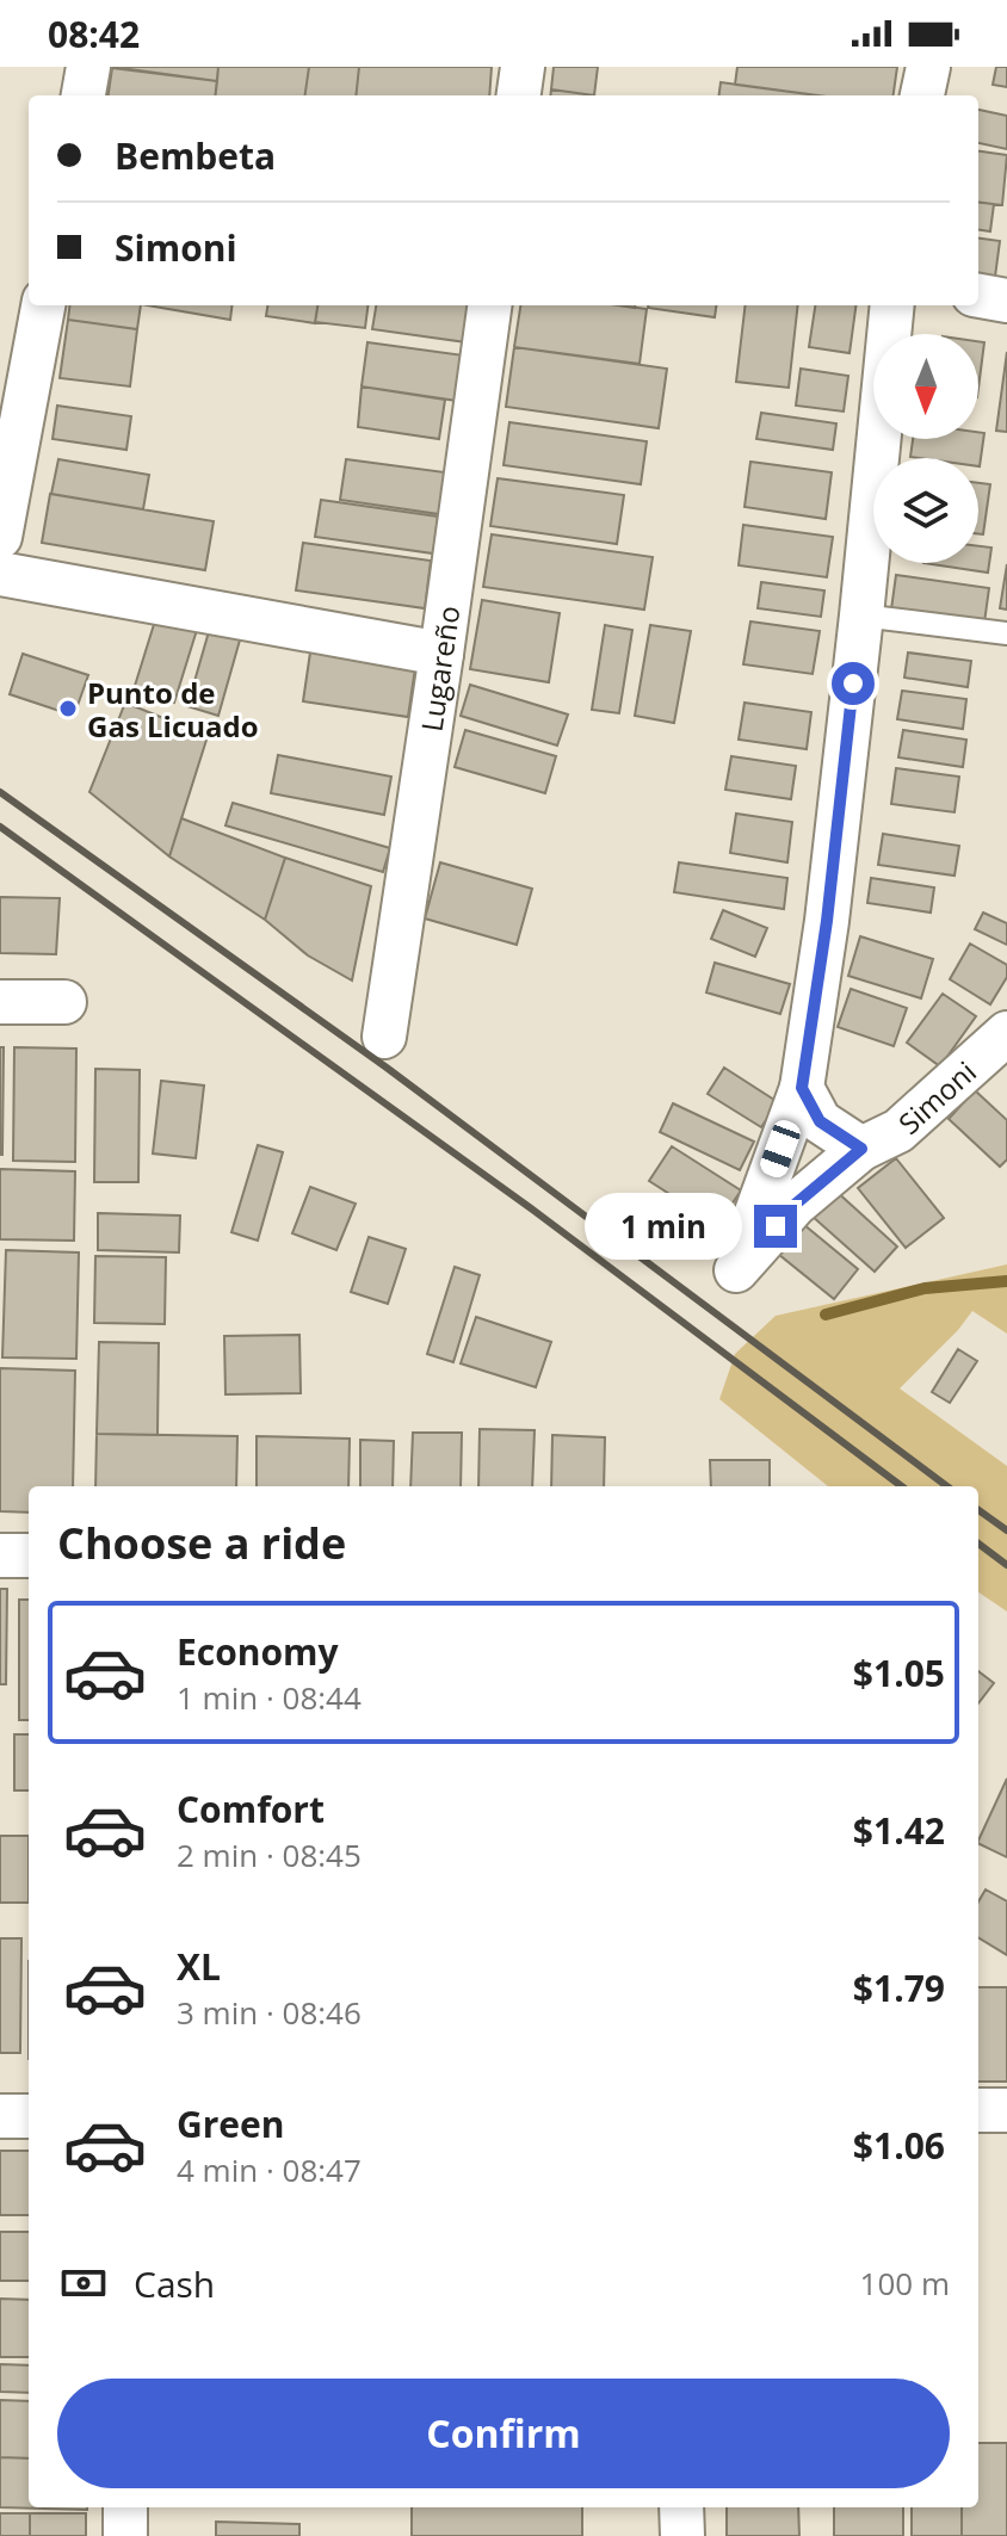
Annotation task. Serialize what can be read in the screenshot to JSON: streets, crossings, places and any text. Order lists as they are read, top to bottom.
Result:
{
  "streets": {
    "street": ["Lugareño", "Simoni"]
  },
  "places": ["Punto de Gas Licuado"],
  "north": "bottom",
  "page": {
    "status": "08:42",
    "banner": ["Bembeta", "Simoni"],
    "bubble": "1 min",
    "heading": "Choose a ride",
    "list": [
      {
        "name": "Economy",
        "note": "1 min · 08:44",
        "value": "$1.05"
      },
      {
        "name": "Comfort",
        "note": "2 min · 08:45",
        "value": "$1.42"
      },
      {
        "name": "XL",
        "note": "3 min · 08:46",
        "value": "$1.79"
      },
      {
        "name": "Green",
        "note": "4 min · 08:47",
        "value": "$1.06"
      }
    ],
    "pay": ["Cash", "100 m"],
    "buttons": "Confirm"
  }
}
